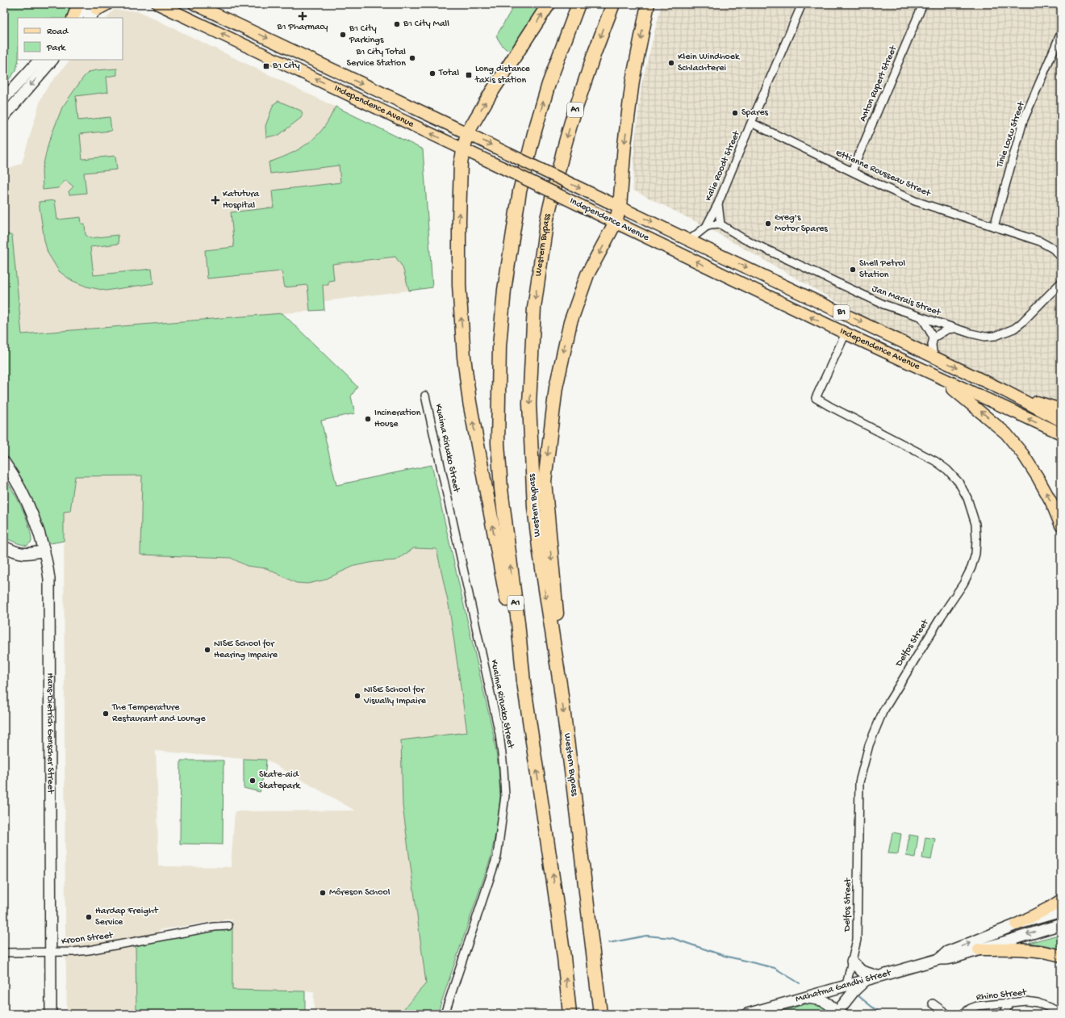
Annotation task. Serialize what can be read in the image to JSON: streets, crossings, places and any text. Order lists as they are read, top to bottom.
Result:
{
  "streets": {
    "highway": ["A1", "Western Bypass"],
    "main road": ["Independence Avenue", "B1"],
    "street": [
      "Anton Rupert Street",
      "Tinie Louw Street",
      "Kalie Roodt Street",
      "Ettienne Rousseau Street",
      "Jan Marais Street",
      "Kuaima Riruako Street",
      "Delfos Street",
      "Hans-Dietrich Genscher Street",
      "Kroon Street",
      "Mahatma Gandhi Street",
      "Rhino Street"
    ]
  },
  "crossings": [
    ["Anton Rupert Street", "Ettienne Rousseau Street"],
    ["Independence Avenue", "Kalie Roodt Street"],
    ["Independence Avenue", "B1"],
    ["Independence Avenue", "Delfos Street"],
    ["Tinie Louw Street", "Ettienne Rousseau Street"],
    ["Kalie Roodt Street", "Ettienne Rousseau Street"],
    ["Delfos Street", "Mahatma Gandhi Street"],
    ["Hans-Dietrich Genscher Street", "Kroon Street"]
  ],
  "places": {
    "health": ["B1 Pharmacy", "Katutura Hospital"],
    "other": [
      "B1 City Mall",
      "B1 City Parkings",
      "B1 City Total Service Station",
      "Klein Windhoek Schlachterei",
      "Total",
      "Spares",
      "Greg's Motor Spares",
      "Shell Petrol Station",
      "Incineration House",
      "NISE School for Hearing Impaire",
      "NISE School for Visually Impaire",
      "The Temperature Restaurant and Lounge",
      "Skate-aid Skatepark",
      "Môreson School",
      "Hardap Freight Service"
    ],
    "transit": ["B1 City", "Long distance taxis station"]
  },
  "legend": ["Road", "Park"]
}
